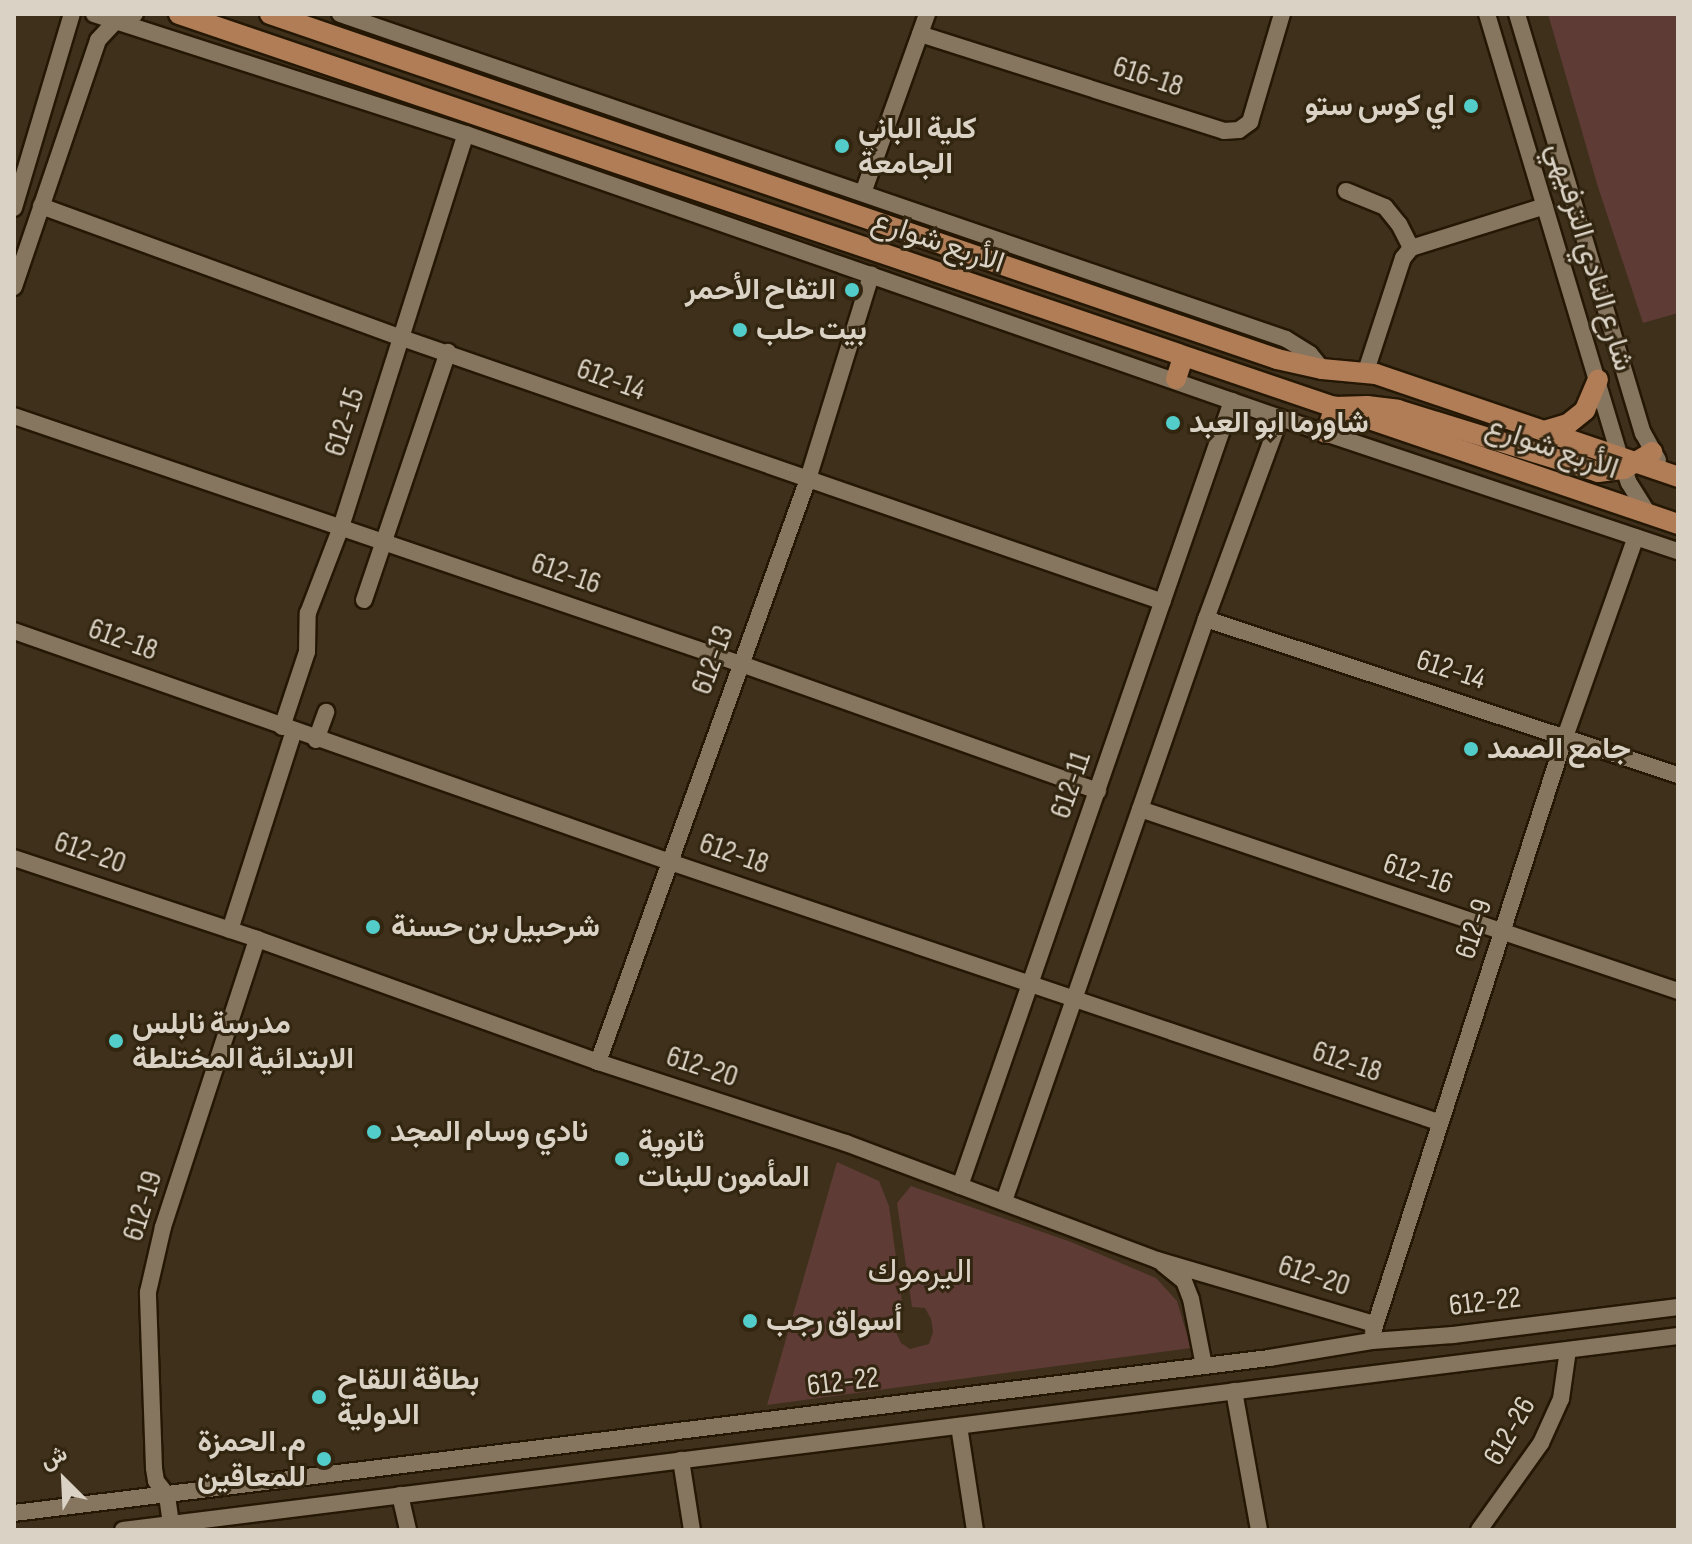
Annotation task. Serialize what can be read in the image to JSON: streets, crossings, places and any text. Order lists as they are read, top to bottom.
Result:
{
  "streets": {
    "main road": ["الأربع شوارع"],
    "street": [
      "616-18",
      "شارع النادي الترفيهي",
      "612-14",
      "612-15",
      "612-16",
      "612-18",
      "612-13",
      "612-11",
      "612-20",
      "612-9",
      "612-19",
      "612-22",
      "612-26"
    ]
  },
  "crossings": [
    ["الأربع شوارع", "شارع النادي الترفيهي"],
    ["612-14", "612-15"],
    ["612-14", "612-13"],
    ["612-14", "612-11"],
    ["612-14", "612-9"],
    ["612-15", "612-16"],
    ["612-15", "612-18"],
    ["612-15", "612-20"],
    ["612-16", "612-13"],
    ["612-16", "612-11"],
    ["612-16", "612-9"],
    ["612-18", "612-13"],
    ["612-18", "612-11"],
    ["612-18", "612-9"],
    ["612-13", "612-20"],
    ["612-11", "612-20"],
    ["612-20", "612-9"],
    ["612-20", "612-19"],
    ["612-9", "612-22"],
    ["612-19", "612-22"],
    ["612-22", "612-26"]
  ],
  "districts": ["اليرموك"],
  "places": [
    "اي كوس ستو",
    "كلية الباني الجامعة",
    "التفاح الأحمر",
    "بيت حلب",
    "شاورما ابو العبد",
    "جامع الصمد",
    "شرحبيل بن حسنة",
    "مدرسة نابلس الابتدائية المختلطة",
    "نادي وسام المجد",
    "ثانوية المأمون للبنات",
    "أسواق رجب",
    "بطاقة اللقاح الدولية",
    "م. الحمزة للمعاقين"
  ],
  "north": "top left"
}
